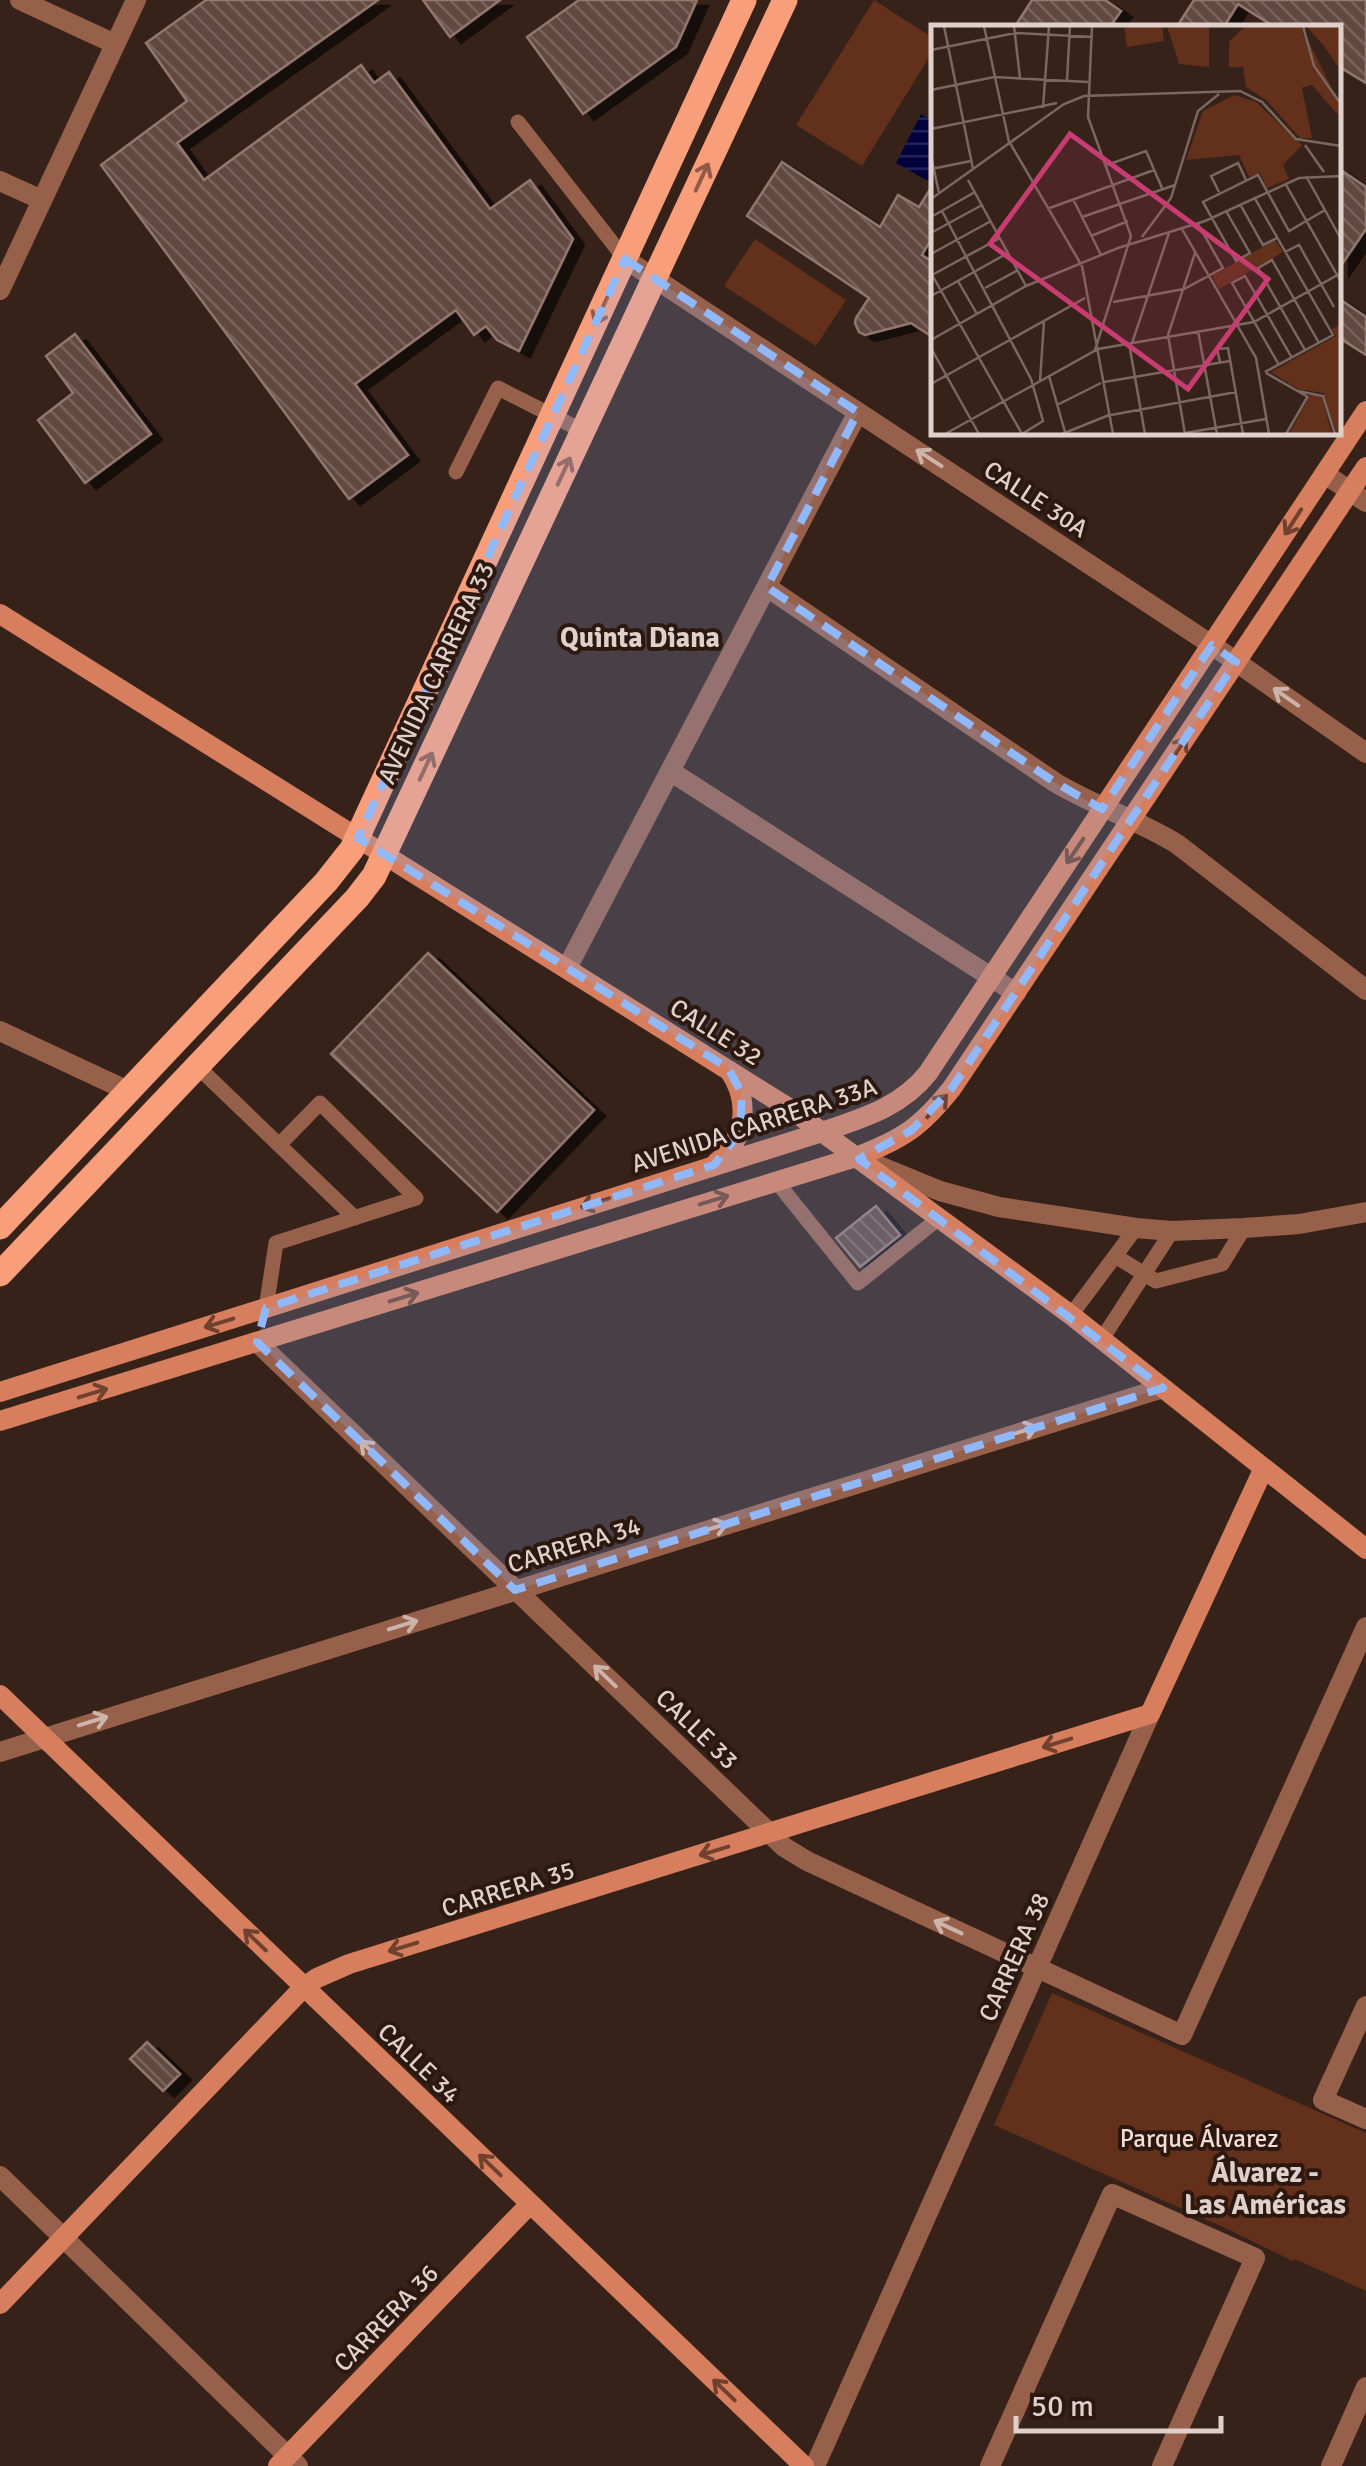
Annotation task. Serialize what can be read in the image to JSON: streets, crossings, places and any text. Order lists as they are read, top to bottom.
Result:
{
  "streets": {
    "main road": ["AVENIDA CARRERA 33"],
    "street": [
      "CALLE 30A",
      "CALLE 32",
      "AVENIDA CARRERA 33A",
      "CARRERA 34",
      "CALLE 33",
      "CARRERA 35",
      "CARRERA 38",
      "CALLE 34",
      "CARRERA 36"
    ]
  },
  "crossings": [
    ["CALLE 30A", "AVENIDA CARRERA 33"],
    ["CALLE 30A", "AVENIDA CARRERA 33A"],
    ["AVENIDA CARRERA 33", "CALLE 32"],
    ["CALLE 32", "AVENIDA CARRERA 33A"],
    ["CALLE 32", "CARRERA 34"],
    ["CALLE 32", "CARRERA 38"],
    ["CARRERA 34", "CALLE 33"],
    ["CARRERA 34", "CALLE 34"],
    ["CALLE 33", "CARRERA 35"],
    ["CALLE 33", "CARRERA 38"],
    ["CARRERA 35", "CARRERA 38"],
    ["CARRERA 35", "CALLE 34"],
    ["CALLE 34", "CARRERA 36"]
  ],
  "one_way": [
    "CALLE 30A",
    "CARRERA 34",
    "CALLE 33",
    "CARRERA 35",
    "CALLE 34"
  ],
  "districts": ["Quinta Diana", "Álvarez - Las Américas"],
  "parks": ["Parque Álvarez"],
  "scale_bar": "50 m"
}
